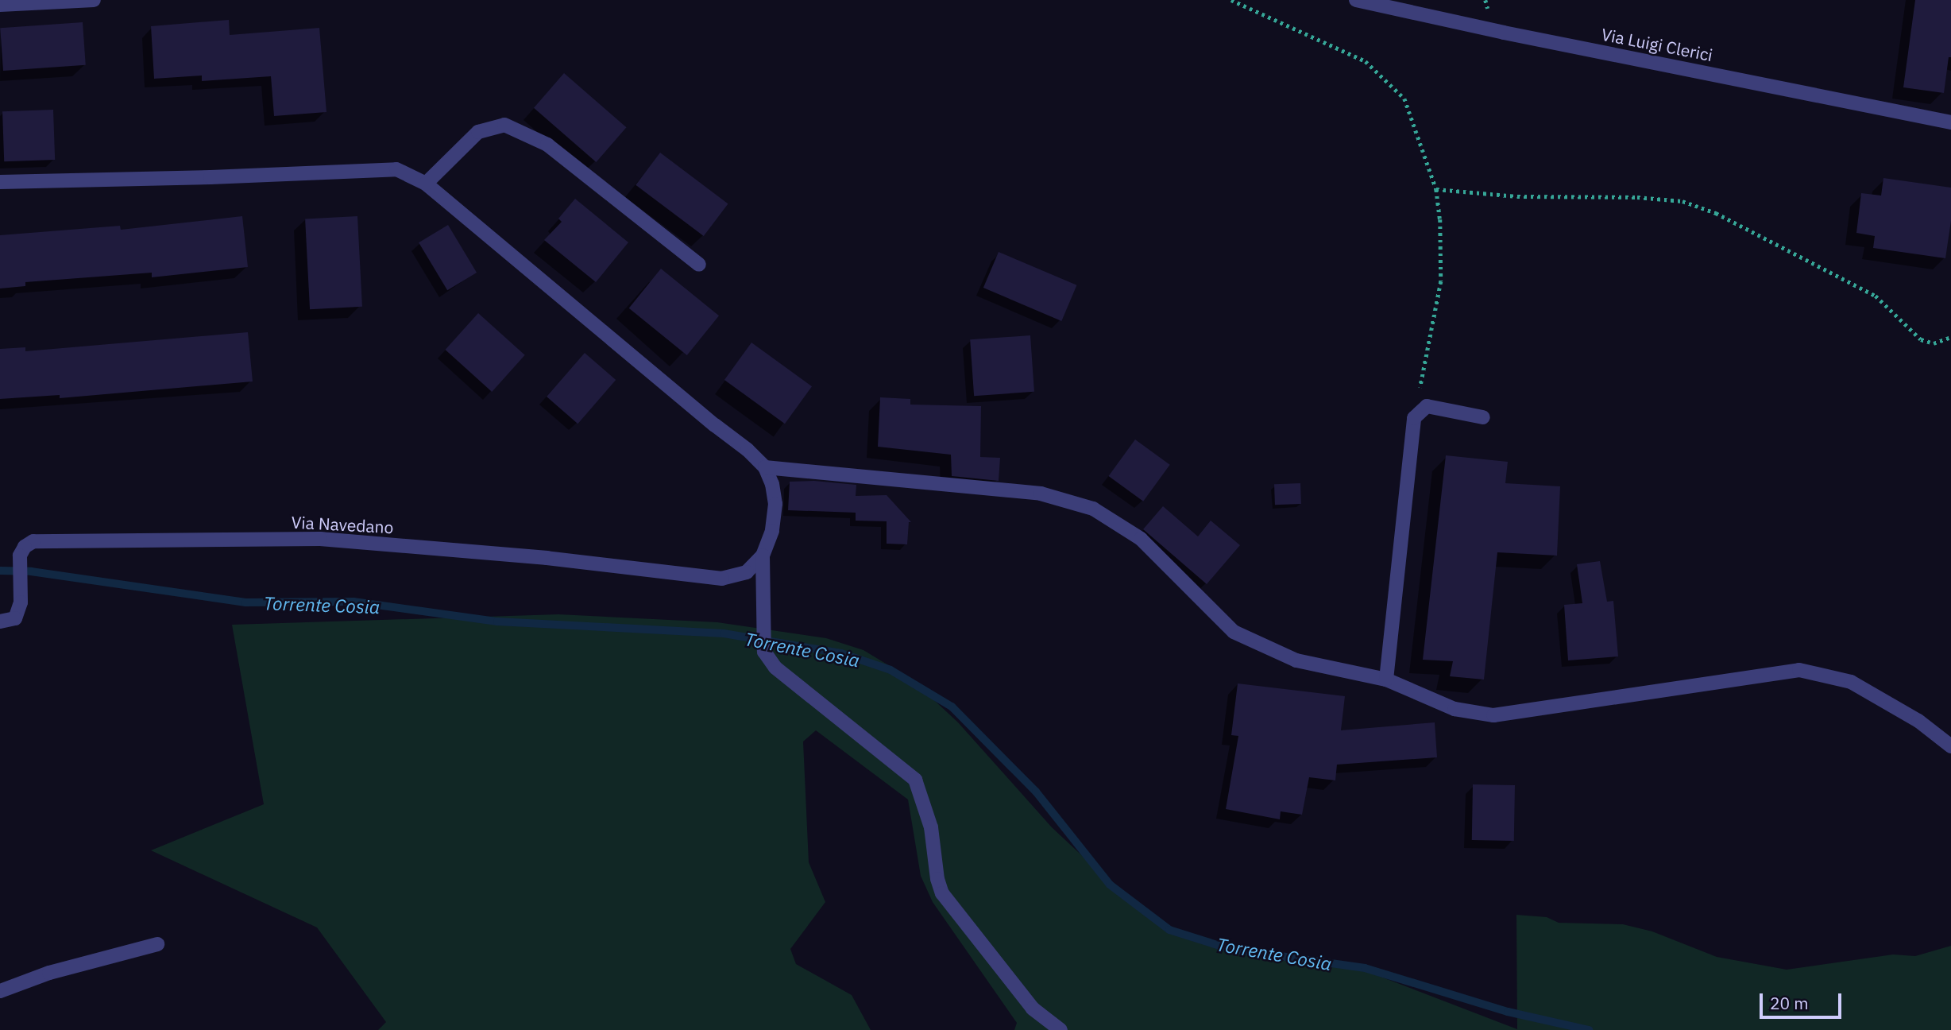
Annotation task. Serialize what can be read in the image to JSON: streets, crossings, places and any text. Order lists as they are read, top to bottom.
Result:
{
  "streets": {
    "street": ["Via Luigi Clerici", "Via Navedano"]
  },
  "water": ["Torrente Cosia"],
  "scale_bar": "20 m"
}
